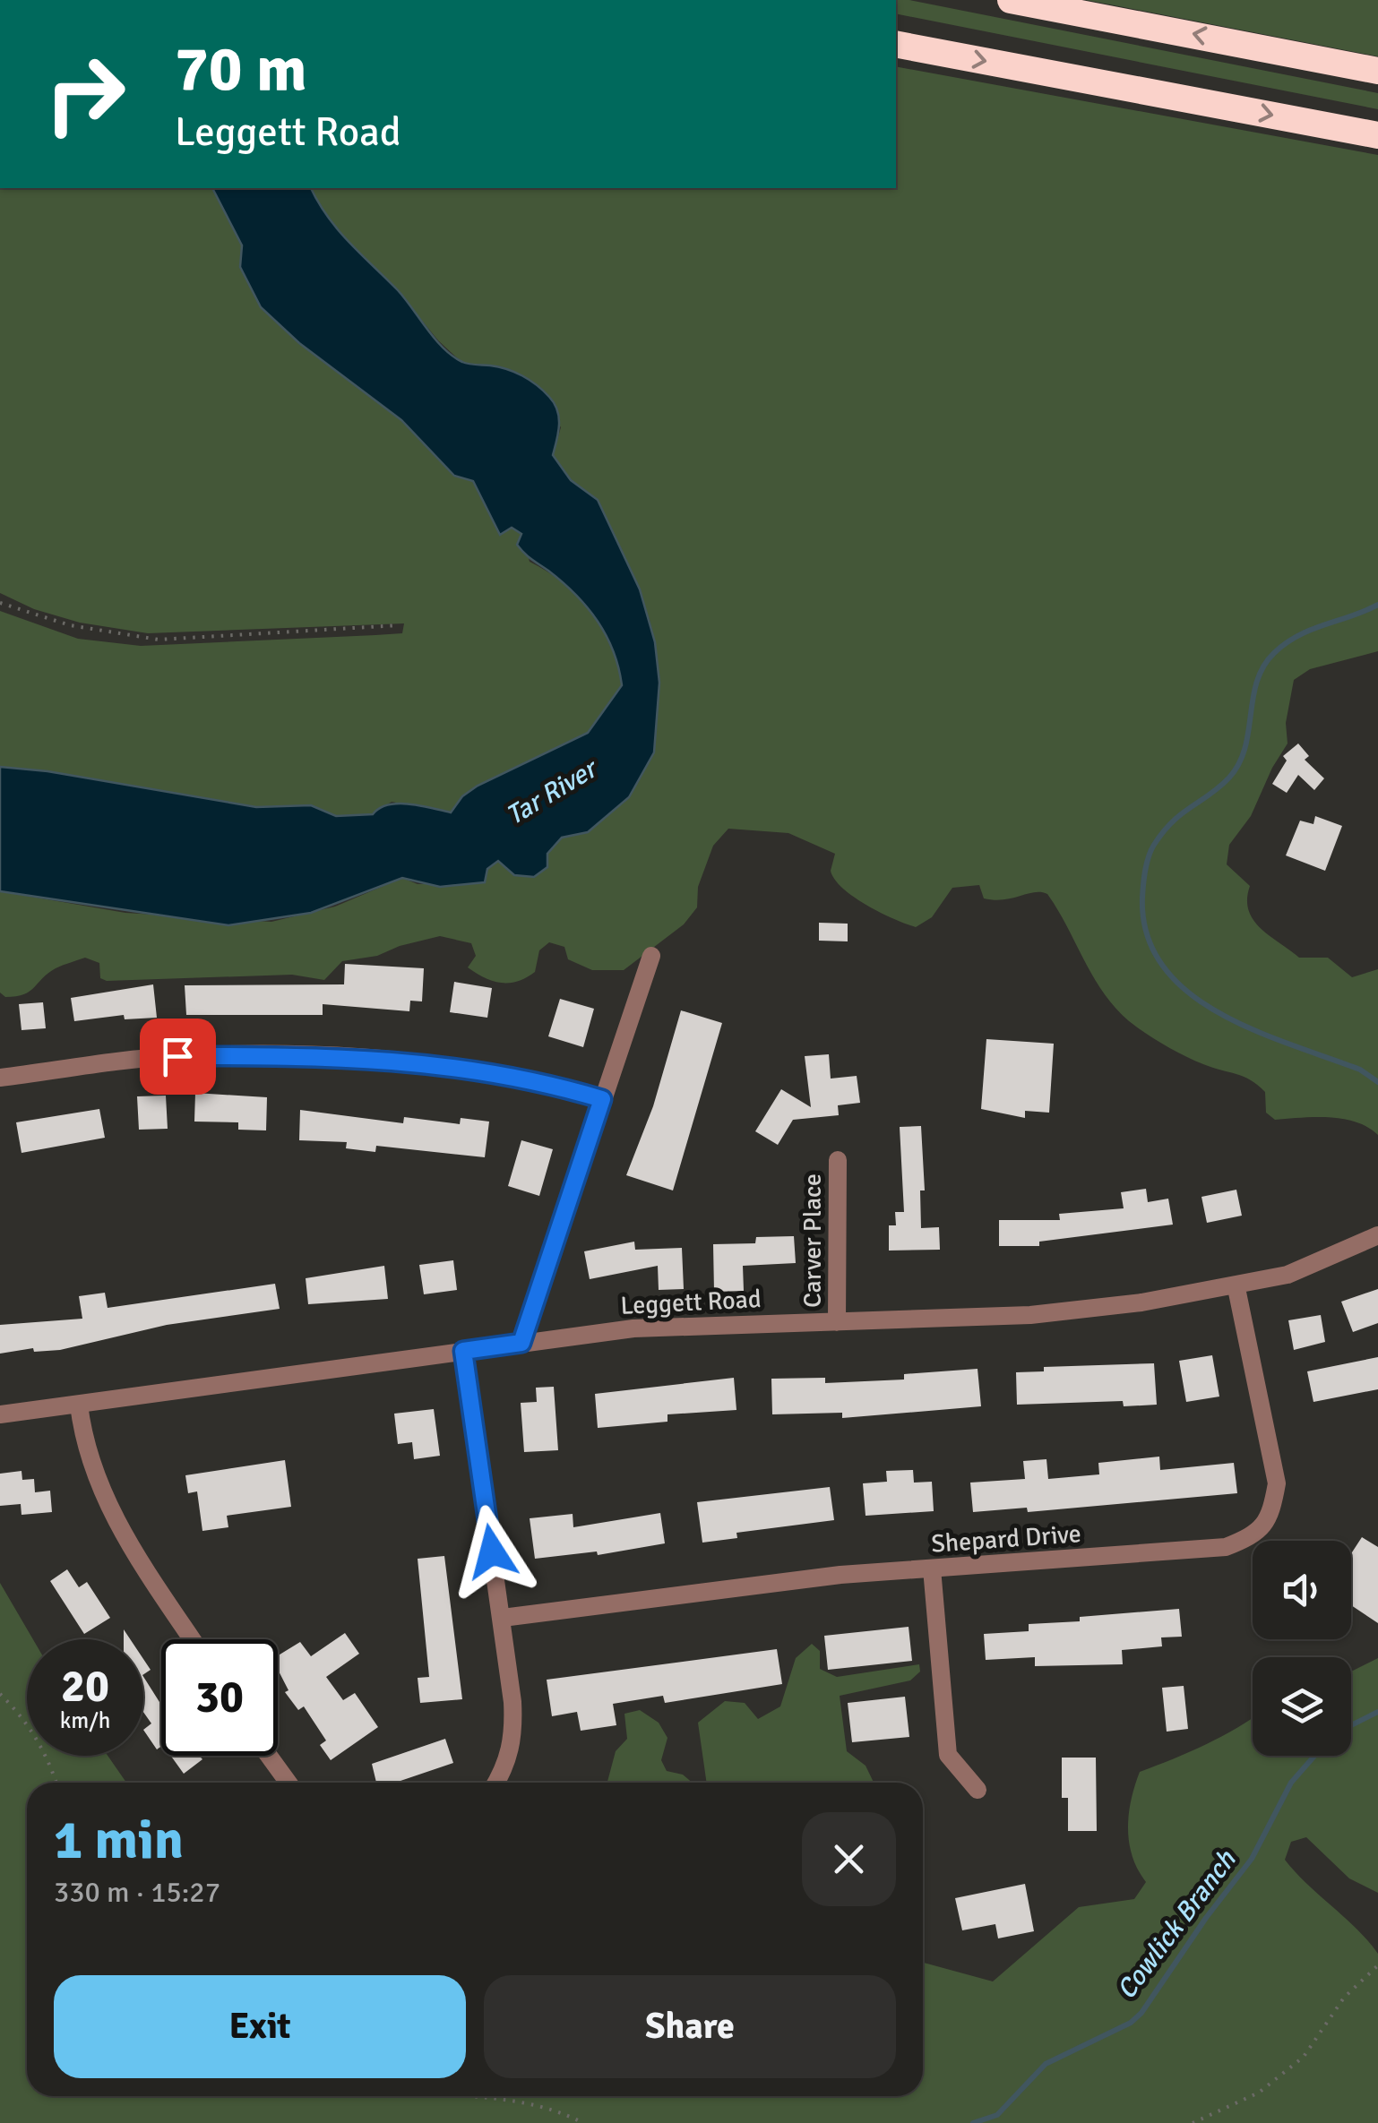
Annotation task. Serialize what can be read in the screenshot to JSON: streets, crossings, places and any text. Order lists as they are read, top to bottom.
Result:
{
  "streets": {
    "street": ["Carver Place", "Leggett Road", "Shepard Drive"]
  },
  "crossings": [
    ["Carver Place", "Leggett Road"],
    ["Leggett Road", "Shepard Drive"]
  ],
  "water": ["Tar River", "Cowlick Branch"],
  "page": {
    "turn": ["70 m", "Leggett Road"],
    "speed": "20 km/h",
    "limit": "30",
    "heading": ["1 min", "330 m · 15:27"],
    "buttons": ["Exit", "Share"]
  }
}
